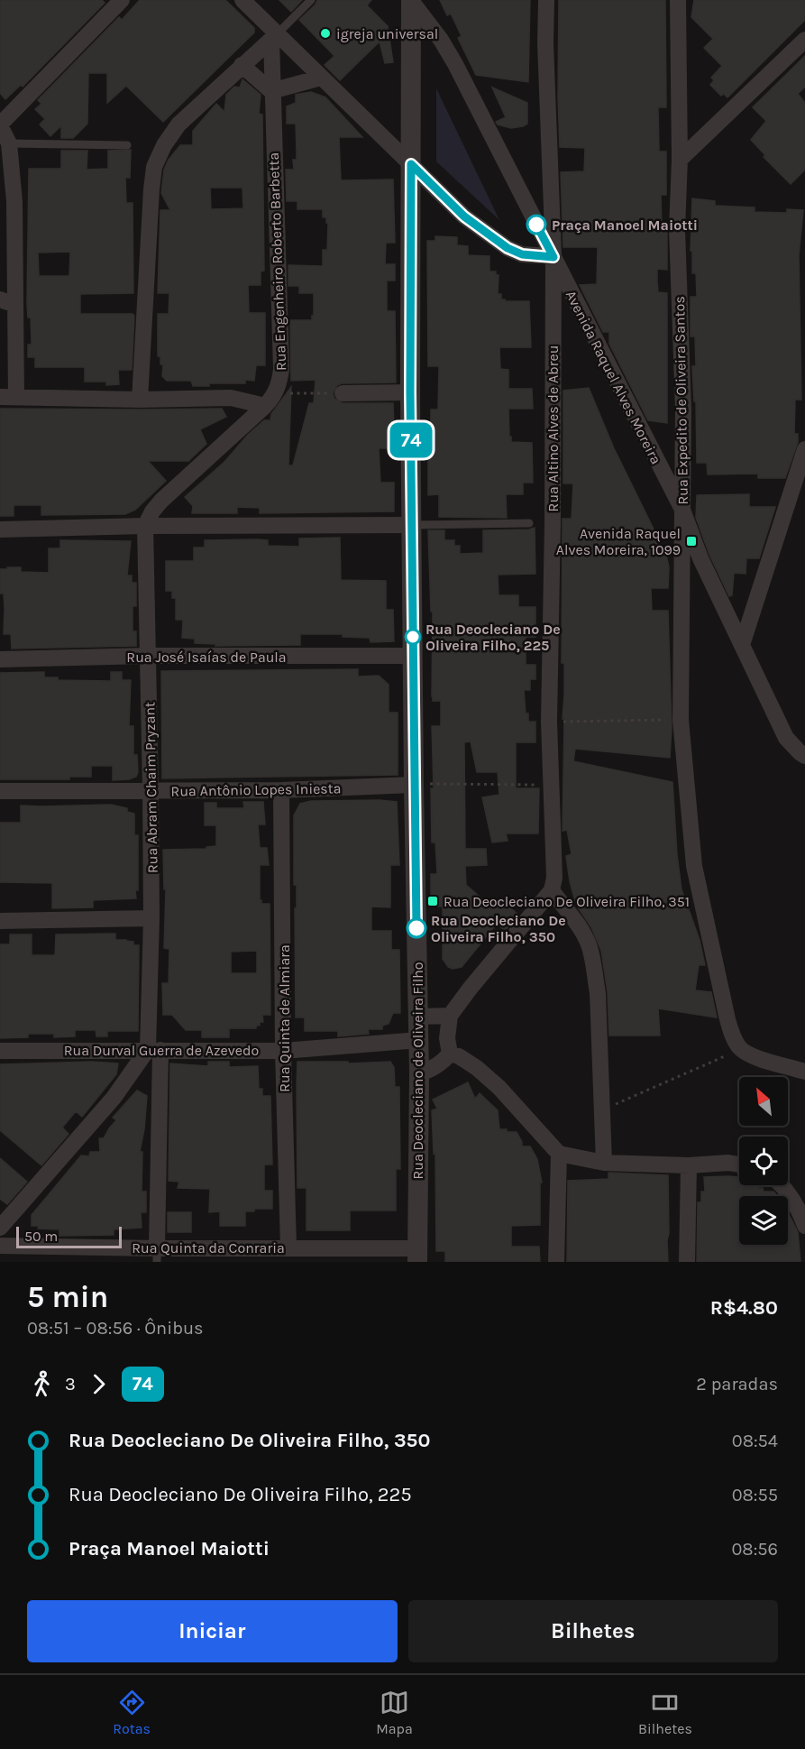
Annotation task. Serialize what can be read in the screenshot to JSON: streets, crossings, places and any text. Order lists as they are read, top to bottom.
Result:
{
  "streets": {
    "street": [
      "Rua Engenheiro Roberto Barbetta",
      "Avenida Raquel Alves Moreira",
      "Rua Expedito de Oliveira Santos",
      "Rua Altino Alves de Abreu",
      "Rua José Isaías de Paula",
      "Rua Abram Chaim Pryzant",
      "Rua Antônio Lopes Iniesta",
      "Rua Quinta de Almiara",
      "Rua Durval Guerra de Azevedo",
      "Rua Deocleciano de Oliveira Filho",
      "Rua Quinta da Conraria"
    ]
  },
  "crossings": [
    ["Avenida Raquel Alves Moreira", "Rua Expedito de Oliveira Santos"],
    ["Avenida Raquel Alves Moreira", "Rua Altino Alves de Abreu"],
    ["Avenida Raquel Alves Moreira", "Rua Deocleciano de Oliveira Filho"],
    ["Rua José Isaías de Paula", "Rua Abram Chaim Pryzant"],
    ["Rua José Isaías de Paula", "Rua Deocleciano de Oliveira Filho"],
    ["Rua Abram Chaim Pryzant", "Rua Antônio Lopes Iniesta"],
    ["Rua Abram Chaim Pryzant", "Rua Durval Guerra de Azevedo"],
    ["Rua Abram Chaim Pryzant", "Rua Quinta da Conraria"],
    ["Rua Antônio Lopes Iniesta", "Rua Quinta de Almiara"],
    ["Rua Antônio Lopes Iniesta", "Rua Deocleciano de Oliveira Filho"],
    ["Rua Quinta de Almiara", "Rua Durval Guerra de Azevedo"],
    ["Rua Quinta de Almiara", "Rua Quinta da Conraria"],
    ["Rua Durval Guerra de Azevedo", "Rua Deocleciano de Oliveira Filho"],
    ["Rua Deocleciano de Oliveira Filho", "Rua Quinta da Conraria"]
  ],
  "places": {
    "other": [
      "igreja universal",
      "Praça Manoel Maiotti",
      "Rua Deocleciano De Oliveira Filho, 225",
      "Rua Deocleciano De Oliveira Filho, 350"
    ],
    "transit": ["Avenida Raquel Alves Moreira, 1099", "Rua Deocleciano De Oliveira Filho, 351"]
  },
  "lines": ["bus line 74"],
  "scale_bar": "50 m",
  "north": "top left",
  "page": {
    "on_map": "74",
    "scale": "50 m",
    "heading": ["5 min", "08:51 – 08:56 · Ônibus", "R$4.80"],
    "legs": ["3", "74", "2 paradas"],
    "list": [
      {
        "name": "Rua Deocleciano De Oliveira Filho, 350",
        "value": "08:54"
      },
      {
        "name": "Rua Deocleciano De Oliveira Filho, 225",
        "value": "08:55"
      },
      {
        "name": "Praça Manoel Maiotti",
        "value": "08:56"
      }
    ],
    "buttons": ["Iniciar", "Bilhetes"],
    "tabs": ["Rotas", "Mapa", "Bilhetes"]
  }
}
